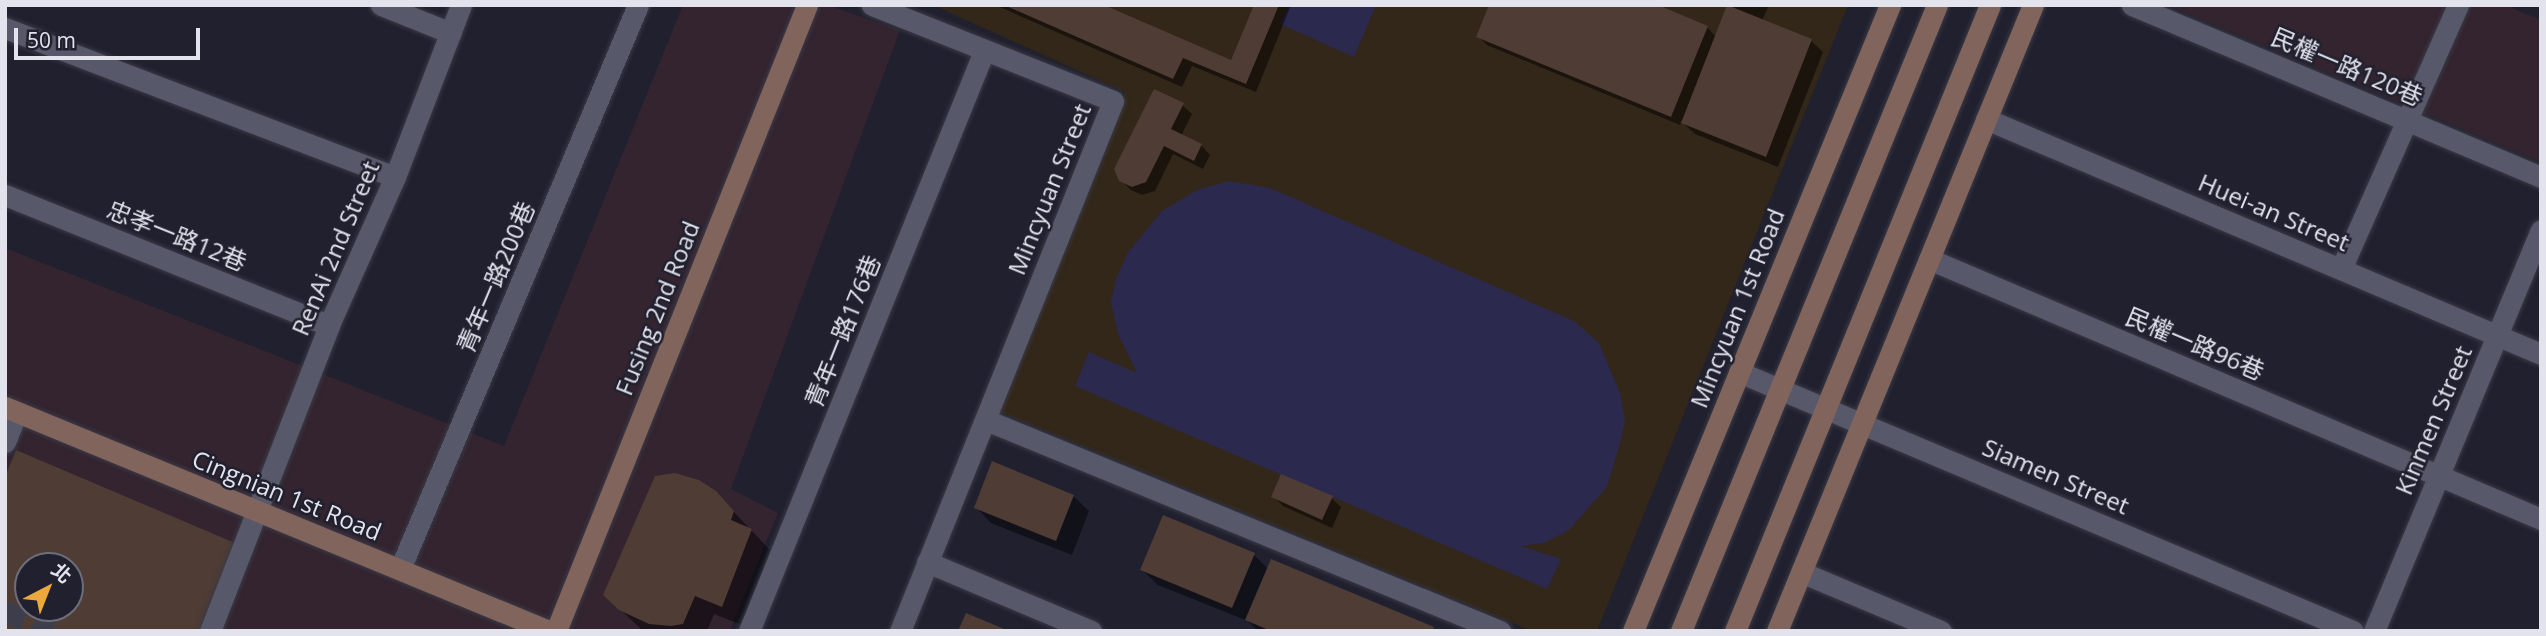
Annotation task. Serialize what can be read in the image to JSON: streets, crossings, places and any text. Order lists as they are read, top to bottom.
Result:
{
  "streets": {
    "street": [
      "民權一路120巷",
      "Mincyuan Street",
      "Huei-an Street",
      "忠孝一路12巷",
      "RenAi 2nd Street",
      "青年一路200巷",
      "Fusing 2nd Road",
      "Mincyuan 1st Road",
      "青年一路176巷",
      "民權一路96巷",
      "Kinmen Street",
      "Siamen Street",
      "Cingnian 1st Road"
    ]
  },
  "crossings": [
    ["Mincyuan Street", "青年一路176巷"],
    ["Huei-an Street", "Kinmen Street"],
    ["忠孝一路12巷", "RenAi 2nd Street"],
    ["RenAi 2nd Street", "Cingnian 1st Road"],
    ["青年一路200巷", "Cingnian 1st Road"],
    ["Mincyuan 1st Road", "Siamen Street"],
    ["民權一路96巷", "Kinmen Street"]
  ],
  "scale_bar": "50 m",
  "north": "top right"
}
